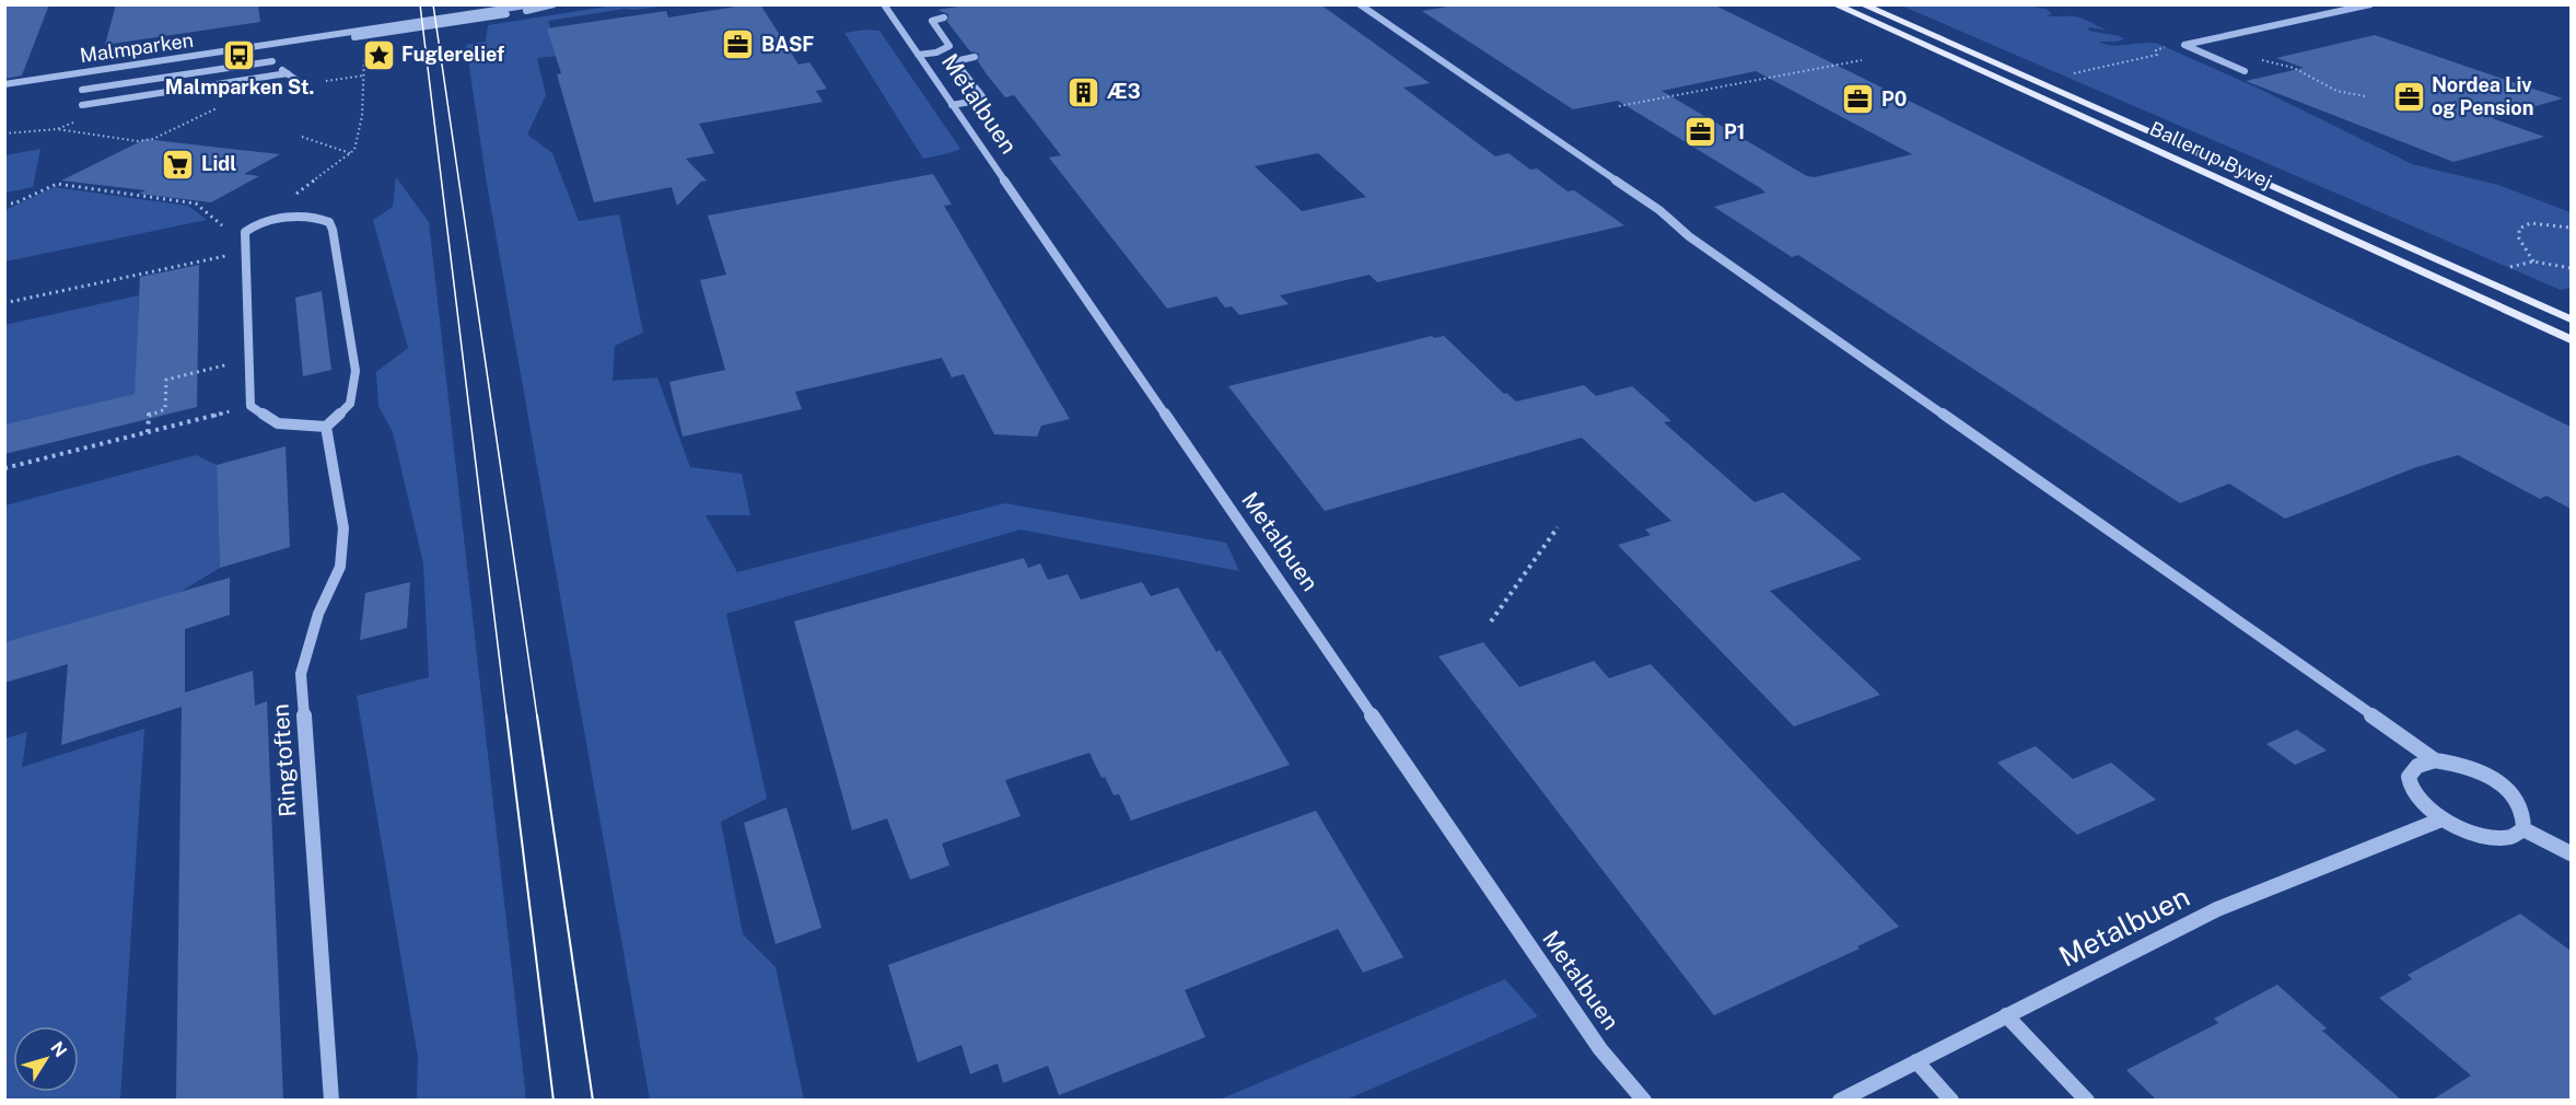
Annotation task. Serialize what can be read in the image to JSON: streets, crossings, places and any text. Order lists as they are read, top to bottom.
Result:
{
  "streets": {
    "main road": ["Ballerup Byvej"],
    "street": ["Malmparken", "Metalbuen", "Ringtoften"]
  },
  "places": {
    "office": [
      "BASF",
      "Nordea Liv og Pension",
      "P0",
      "P1"
    ],
    "place": ["Fuglerelief"],
    "bus stop": ["Malmparken St."],
    "building": ["Æ3"],
    "supermarket": ["Lidl"]
  },
  "north": "top right"
}
